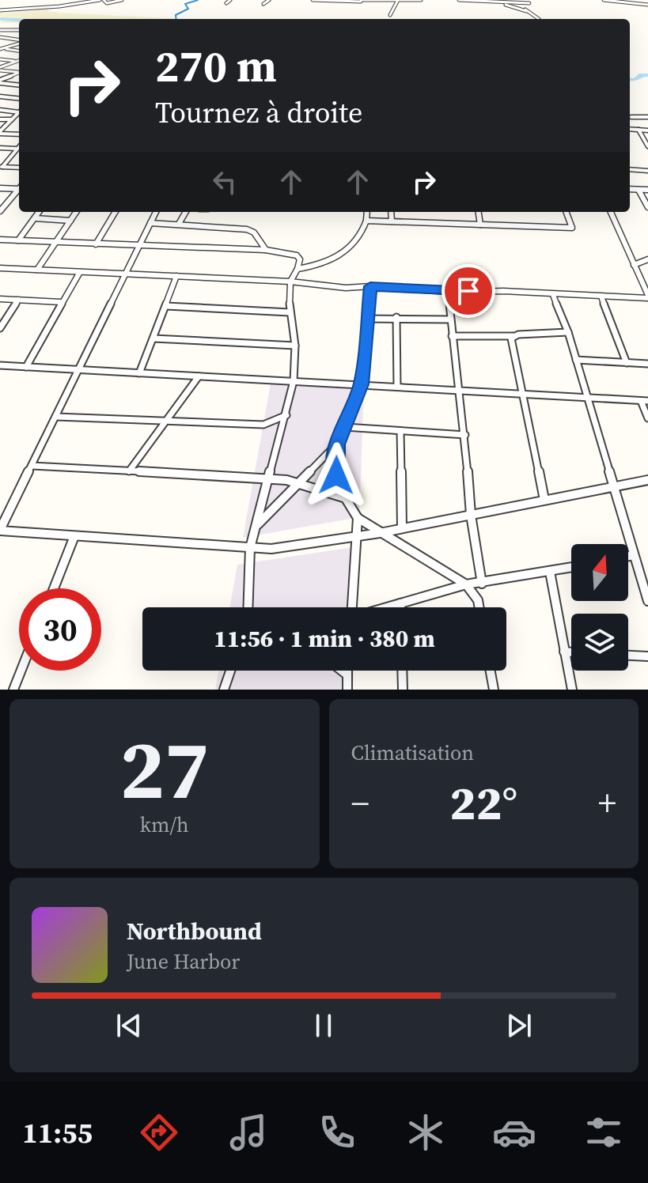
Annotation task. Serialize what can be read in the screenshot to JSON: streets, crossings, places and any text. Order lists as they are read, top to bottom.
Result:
{
  "north": "top",
  "page": {
    "turn": ["270 m", "Tournez à droite"],
    "limit": "30",
    "trip": "11:56 · 1 min · 380 m",
    "tile": [
      ["27", "km/h"],
      "Climatisation"
    ],
    "heat": ["−", "22°", "+"],
    "song": ["Northbound", "June Harbor"],
    "tabs": "11:55"
  }
}
